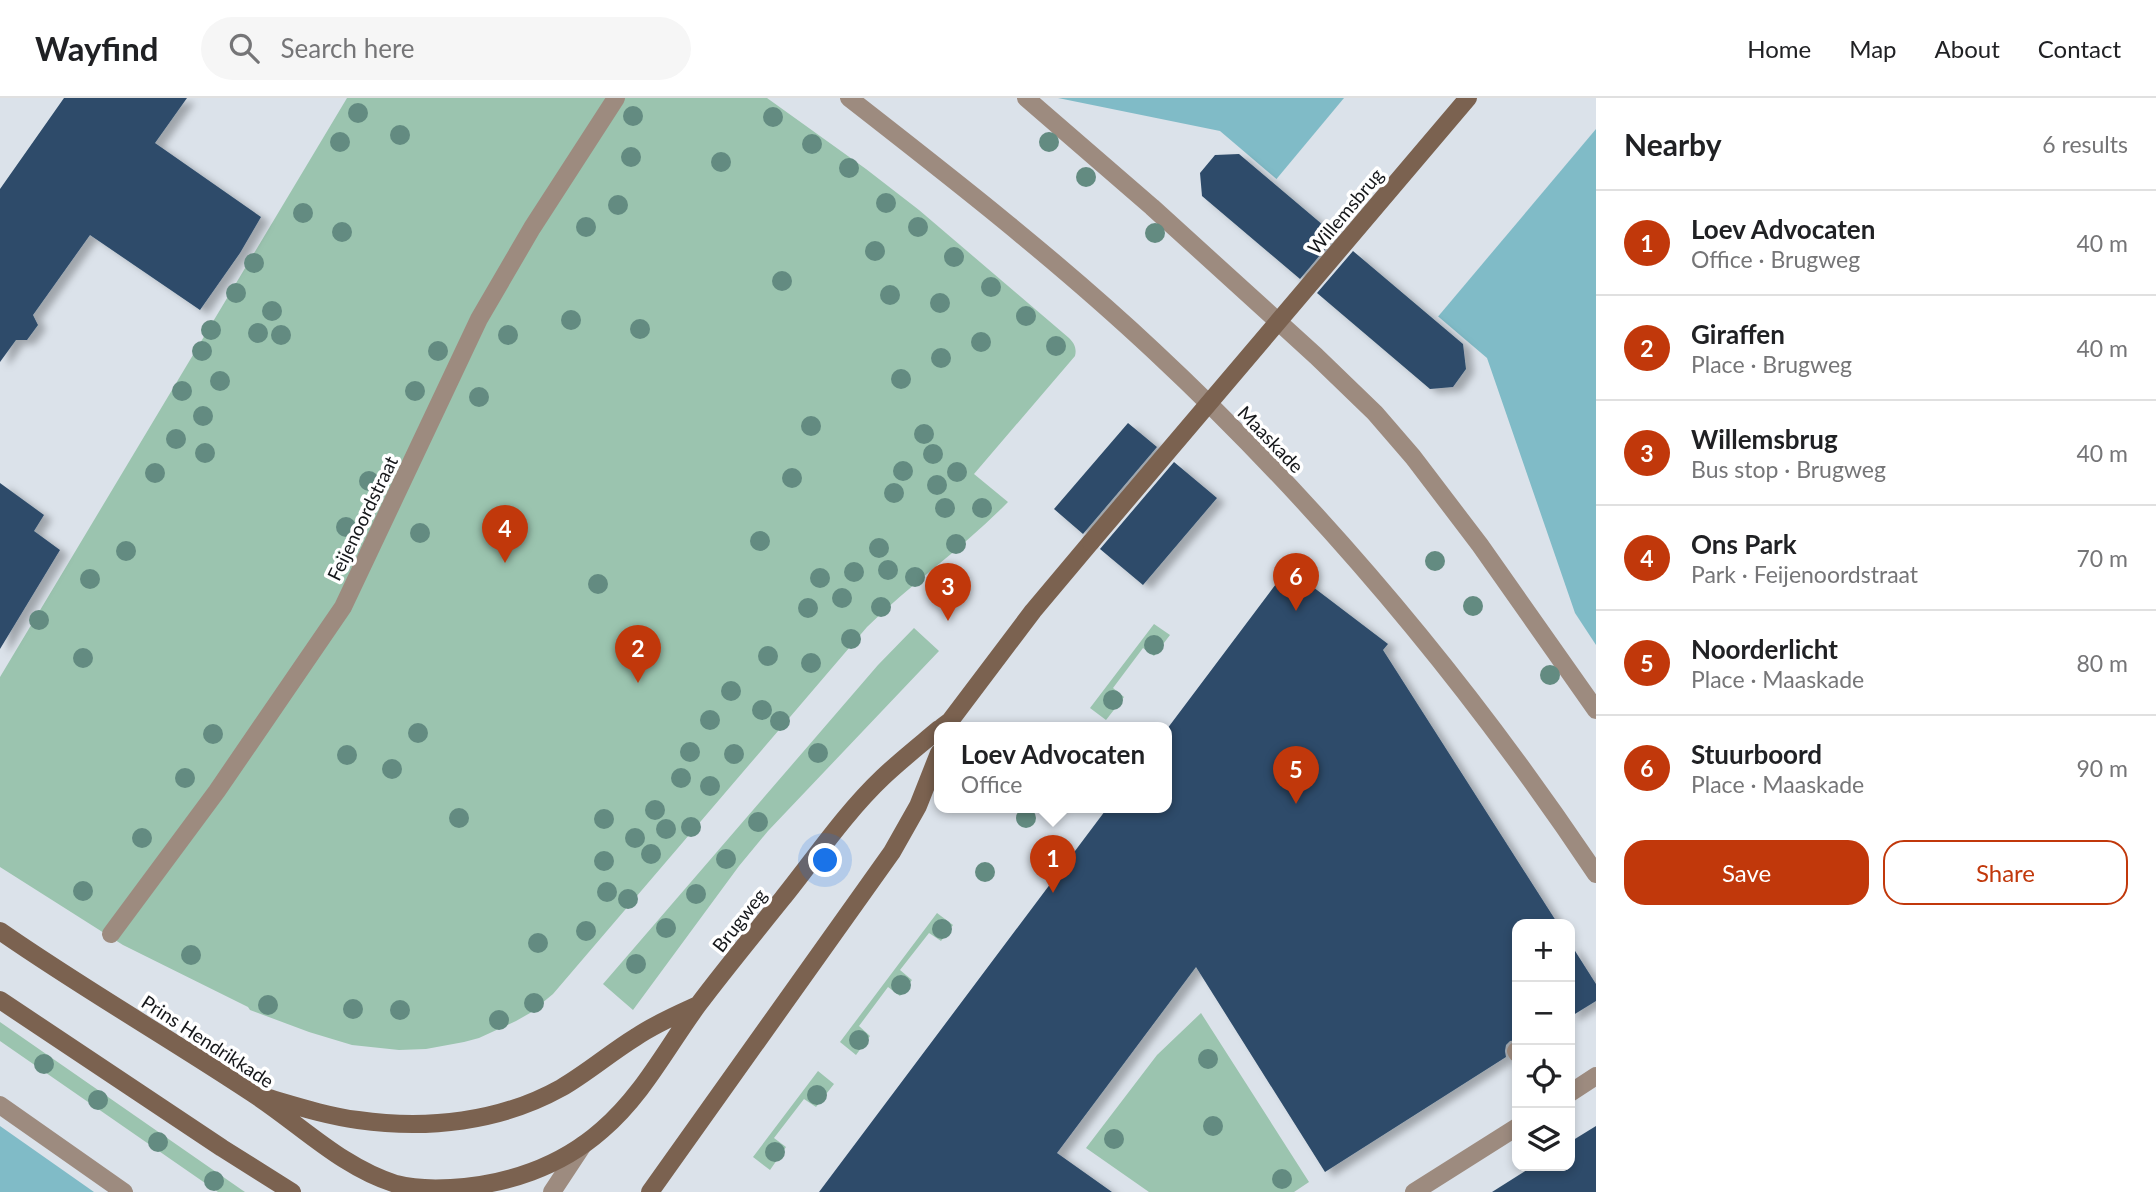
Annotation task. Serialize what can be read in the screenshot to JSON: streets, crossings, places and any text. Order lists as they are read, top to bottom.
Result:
{
  "streets": {
    "main road": ["Willemsbrug", "Brugweg", "Prins Hendrikkade"],
    "street": ["Maaskade", "Feijenoordstraat"]
  },
  "crossings": [
    ["Willemsbrug", "Brugweg"],
    ["Brugweg", "Prins Hendrikkade"]
  ],
  "page": {
    "header": "Wayfind",
    "search": "Search here",
    "nav": [
      "Home",
      "Map",
      "About",
      "Contact"
    ],
    "heading": ["Nearby", "6 results"],
    "list": [
      {
        "mark": "1",
        "name": "Loev Advocaten",
        "note": "Office · Brugweg",
        "value": "40 m"
      },
      {
        "mark": "2",
        "name": "Giraffen",
        "note": "Place · Brugweg",
        "value": "40 m"
      },
      {
        "mark": "3",
        "name": "Willemsbrug",
        "note": "Bus stop · Brugweg",
        "value": "40 m"
      },
      {
        "mark": "4",
        "name": "Ons Park",
        "note": "Park · Feijenoordstraat",
        "value": "70 m"
      },
      {
        "mark": "5",
        "name": "Noorderlicht",
        "note": "Place · Maaskade",
        "value": "80 m"
      },
      {
        "mark": "6",
        "name": "Stuurboord",
        "note": "Place · Maaskade",
        "value": "90 m"
      }
    ],
    "pins": [
      "4",
      "6",
      "3",
      "2",
      "5",
      "1"
    ],
    "popup": ["Loev Advocaten", "Office"],
    "buttons": ["Save", "Share"],
    "map_buttons": ["+", "−"]
  }
}
